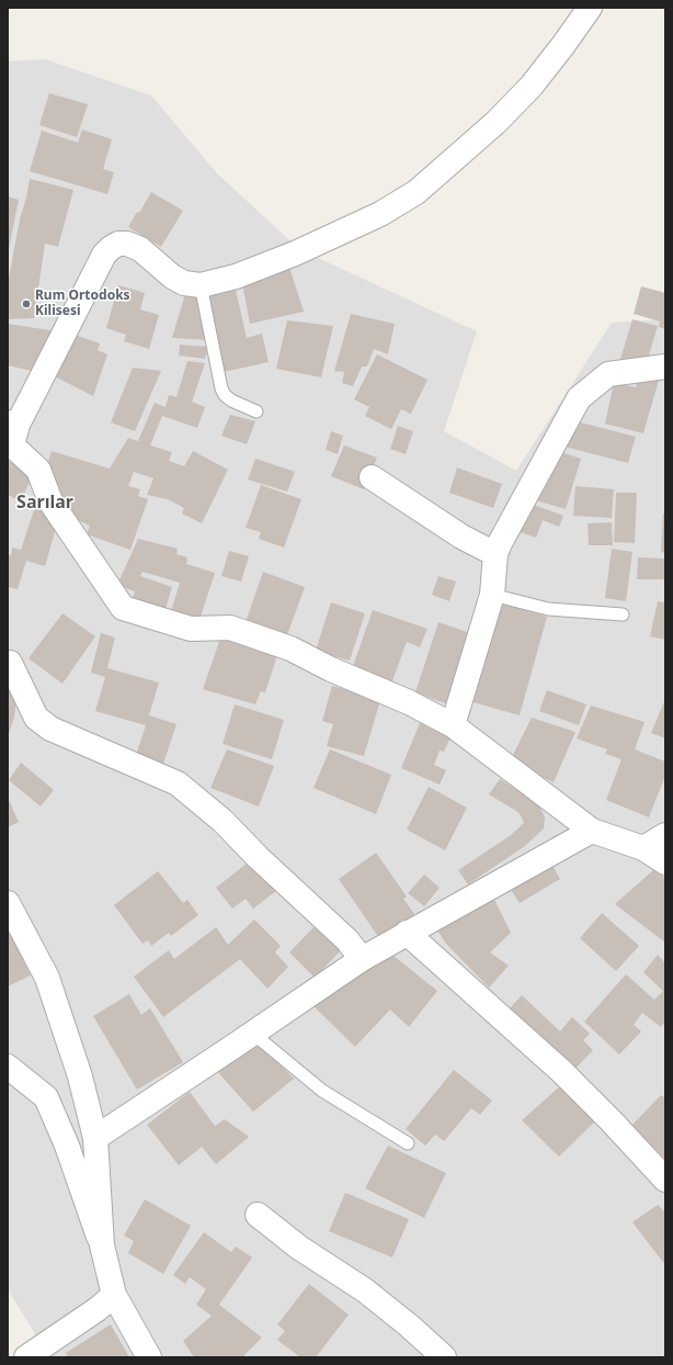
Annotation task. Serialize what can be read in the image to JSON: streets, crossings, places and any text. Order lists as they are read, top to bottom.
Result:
{
  "districts": ["Sarılar"],
  "places": ["Rum Ortodoks Kilisesi"]
}
